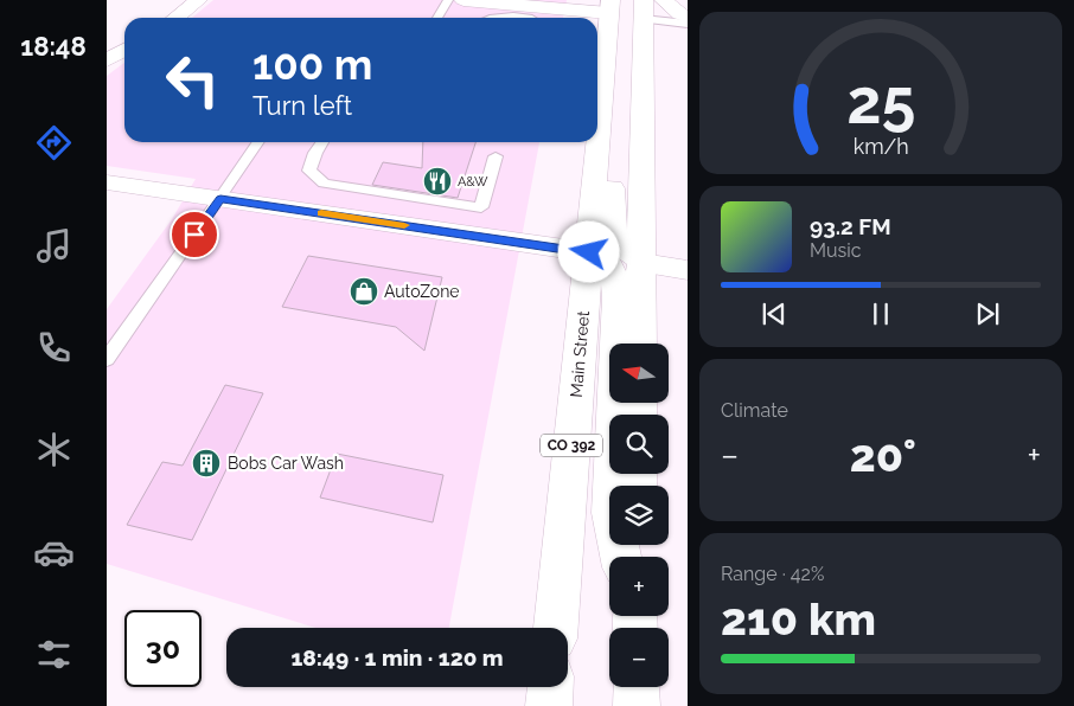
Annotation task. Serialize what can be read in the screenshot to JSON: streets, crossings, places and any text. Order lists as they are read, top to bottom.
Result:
{
  "streets": {
    "main road": ["Main Street", "CO 392"]
  },
  "places": {
    "restaurant": ["A&W"],
    "shop": ["AutoZone"],
    "building": ["Bobs Car Wash"]
  },
  "north": "left",
  "page": {
    "tabs": "18:48",
    "turn": ["100 m", "Turn left"],
    "song": ["93.2 FM", "Music"],
    "map_buttons": ["+", "−"],
    "tile": [
      "Climate",
      ["Range · 42%", "210 km"]
    ],
    "heat": ["−", "20°", "+"],
    "limit": "30",
    "trip": "18:49 · 1 min · 120 m",
    "gauge": ["25", "km/h"]
  }
}
